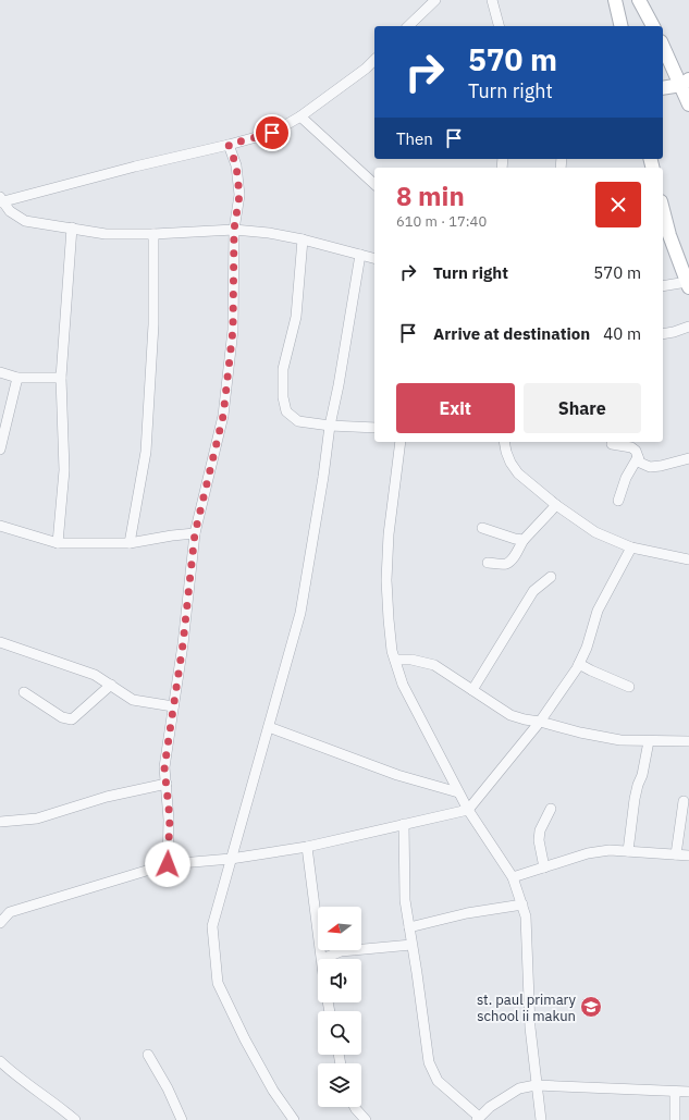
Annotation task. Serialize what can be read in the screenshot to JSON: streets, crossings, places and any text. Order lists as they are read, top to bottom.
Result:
{
  "places": {
    "school or university": ["st. paul primary school ii makun"]
  },
  "north": "left",
  "page": {
    "turn": ["570 m", "Turn right"],
    "then": "Then",
    "heading": ["8 min", "610 m · 17:40"],
    "list": [
      {
        "name": "Turn right",
        "value": "570 m"
      },
      {
        "name": "Arrive at destination",
        "value": "40 m"
      }
    ],
    "buttons": ["Exit", "Share"]
  }
}
